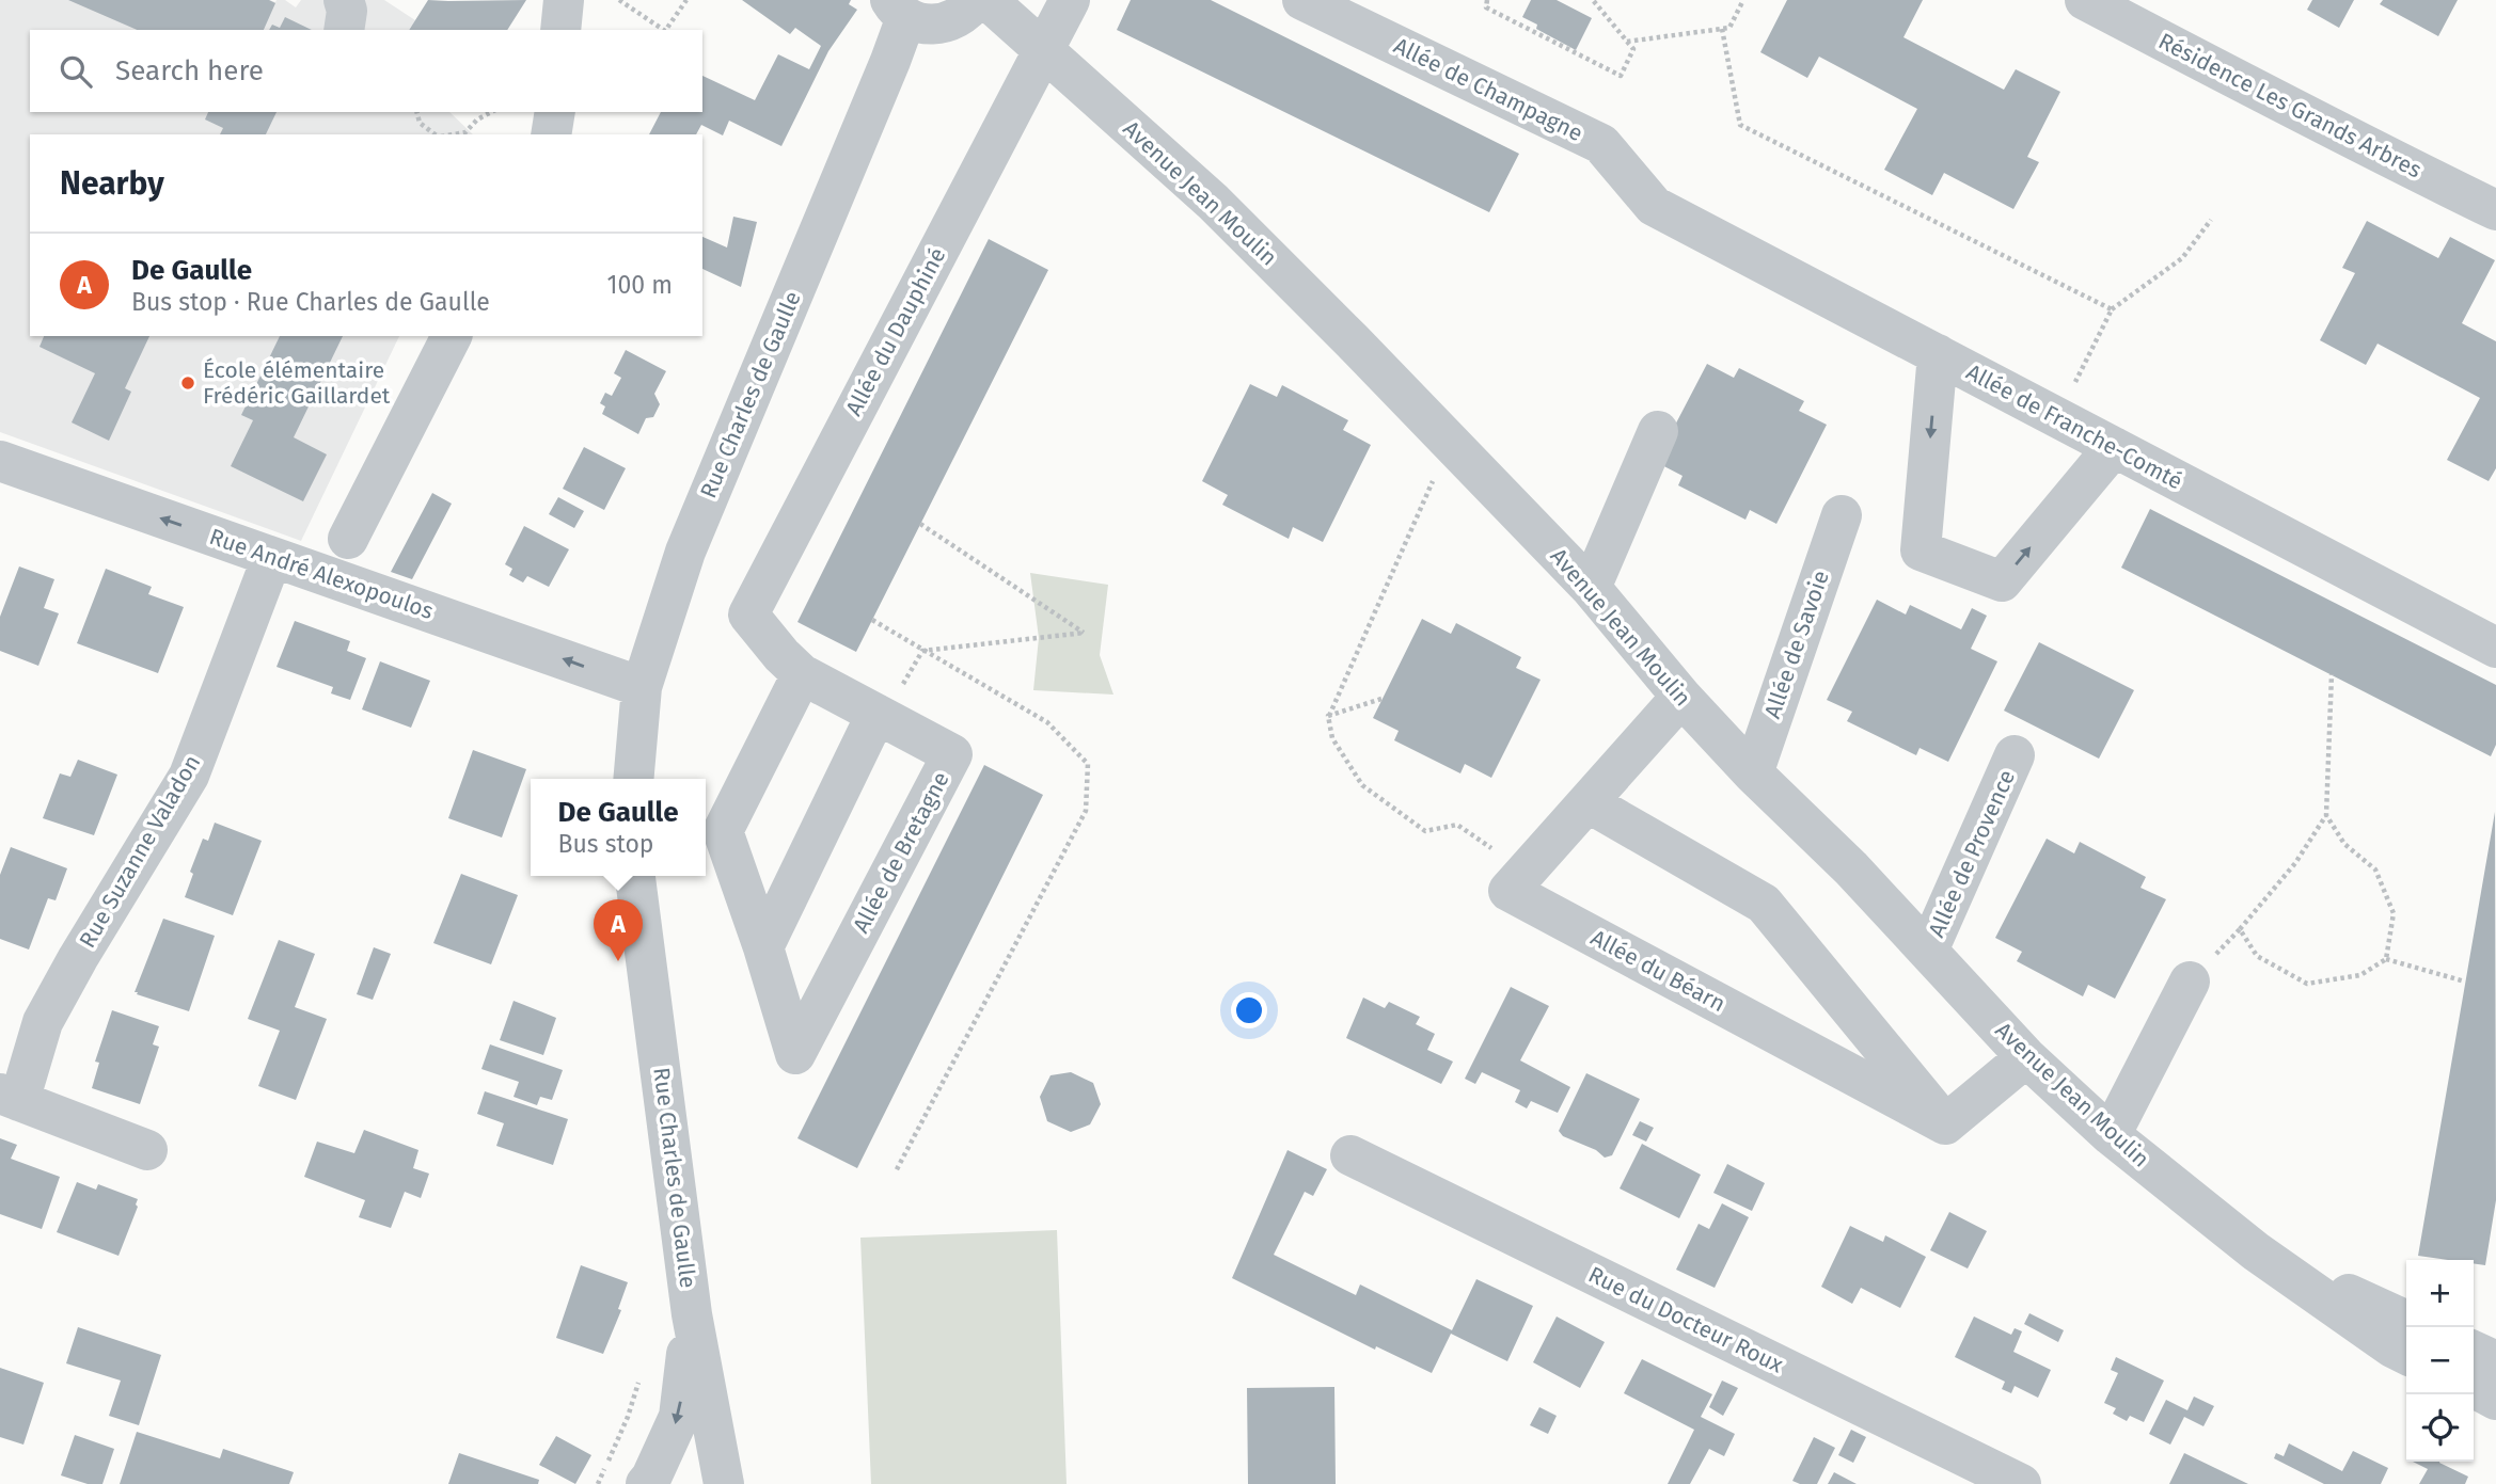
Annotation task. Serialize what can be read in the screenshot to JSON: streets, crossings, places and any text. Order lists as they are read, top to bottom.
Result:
{
  "streets": {
    "street": [
      "Allée de Champagne",
      "Résidence Les Grands Arbres",
      "Avenue Jean Moulin",
      "Allée du Dauphiné",
      "Rue Charles de Gaulle",
      "Allée de Franche-Comté",
      "Rue André Alexopoulos",
      "Allée de Savoie",
      "Rue Suzanne Valadon",
      "Allée de Bretagne",
      "Allée de Provence",
      "Allée du Béarn",
      "Rue du Docteur Roux"
    ]
  },
  "crossings": [
    ["Allée de Champagne", "Allée de Franche-Comté"],
    ["Avenue Jean Moulin", "Allée du Dauphiné"],
    ["Avenue Jean Moulin", "Allée de Savoie"],
    ["Avenue Jean Moulin", "Allée de Provence"],
    ["Avenue Jean Moulin", "Allée du Béarn"],
    ["Allée du Dauphiné", "Allée de Bretagne"],
    ["Rue Charles de Gaulle", "Rue André Alexopoulos"],
    ["Rue André Alexopoulos", "Rue Suzanne Valadon"]
  ],
  "one_way": ["Rue André Alexopoulos"],
  "places": ["École élémentaire Frédéric Gaillardet"],
  "page": {
    "search": "Search here",
    "heading": "Nearby",
    "list": [
      {
        "mark": "A",
        "name": "De Gaulle",
        "note": "Bus stop · Rue Charles de Gaulle",
        "value": "100 m"
      }
    ],
    "popup": ["De Gaulle", "Bus stop"],
    "pins": "A",
    "map_buttons": ["+", "−"]
  }
}
